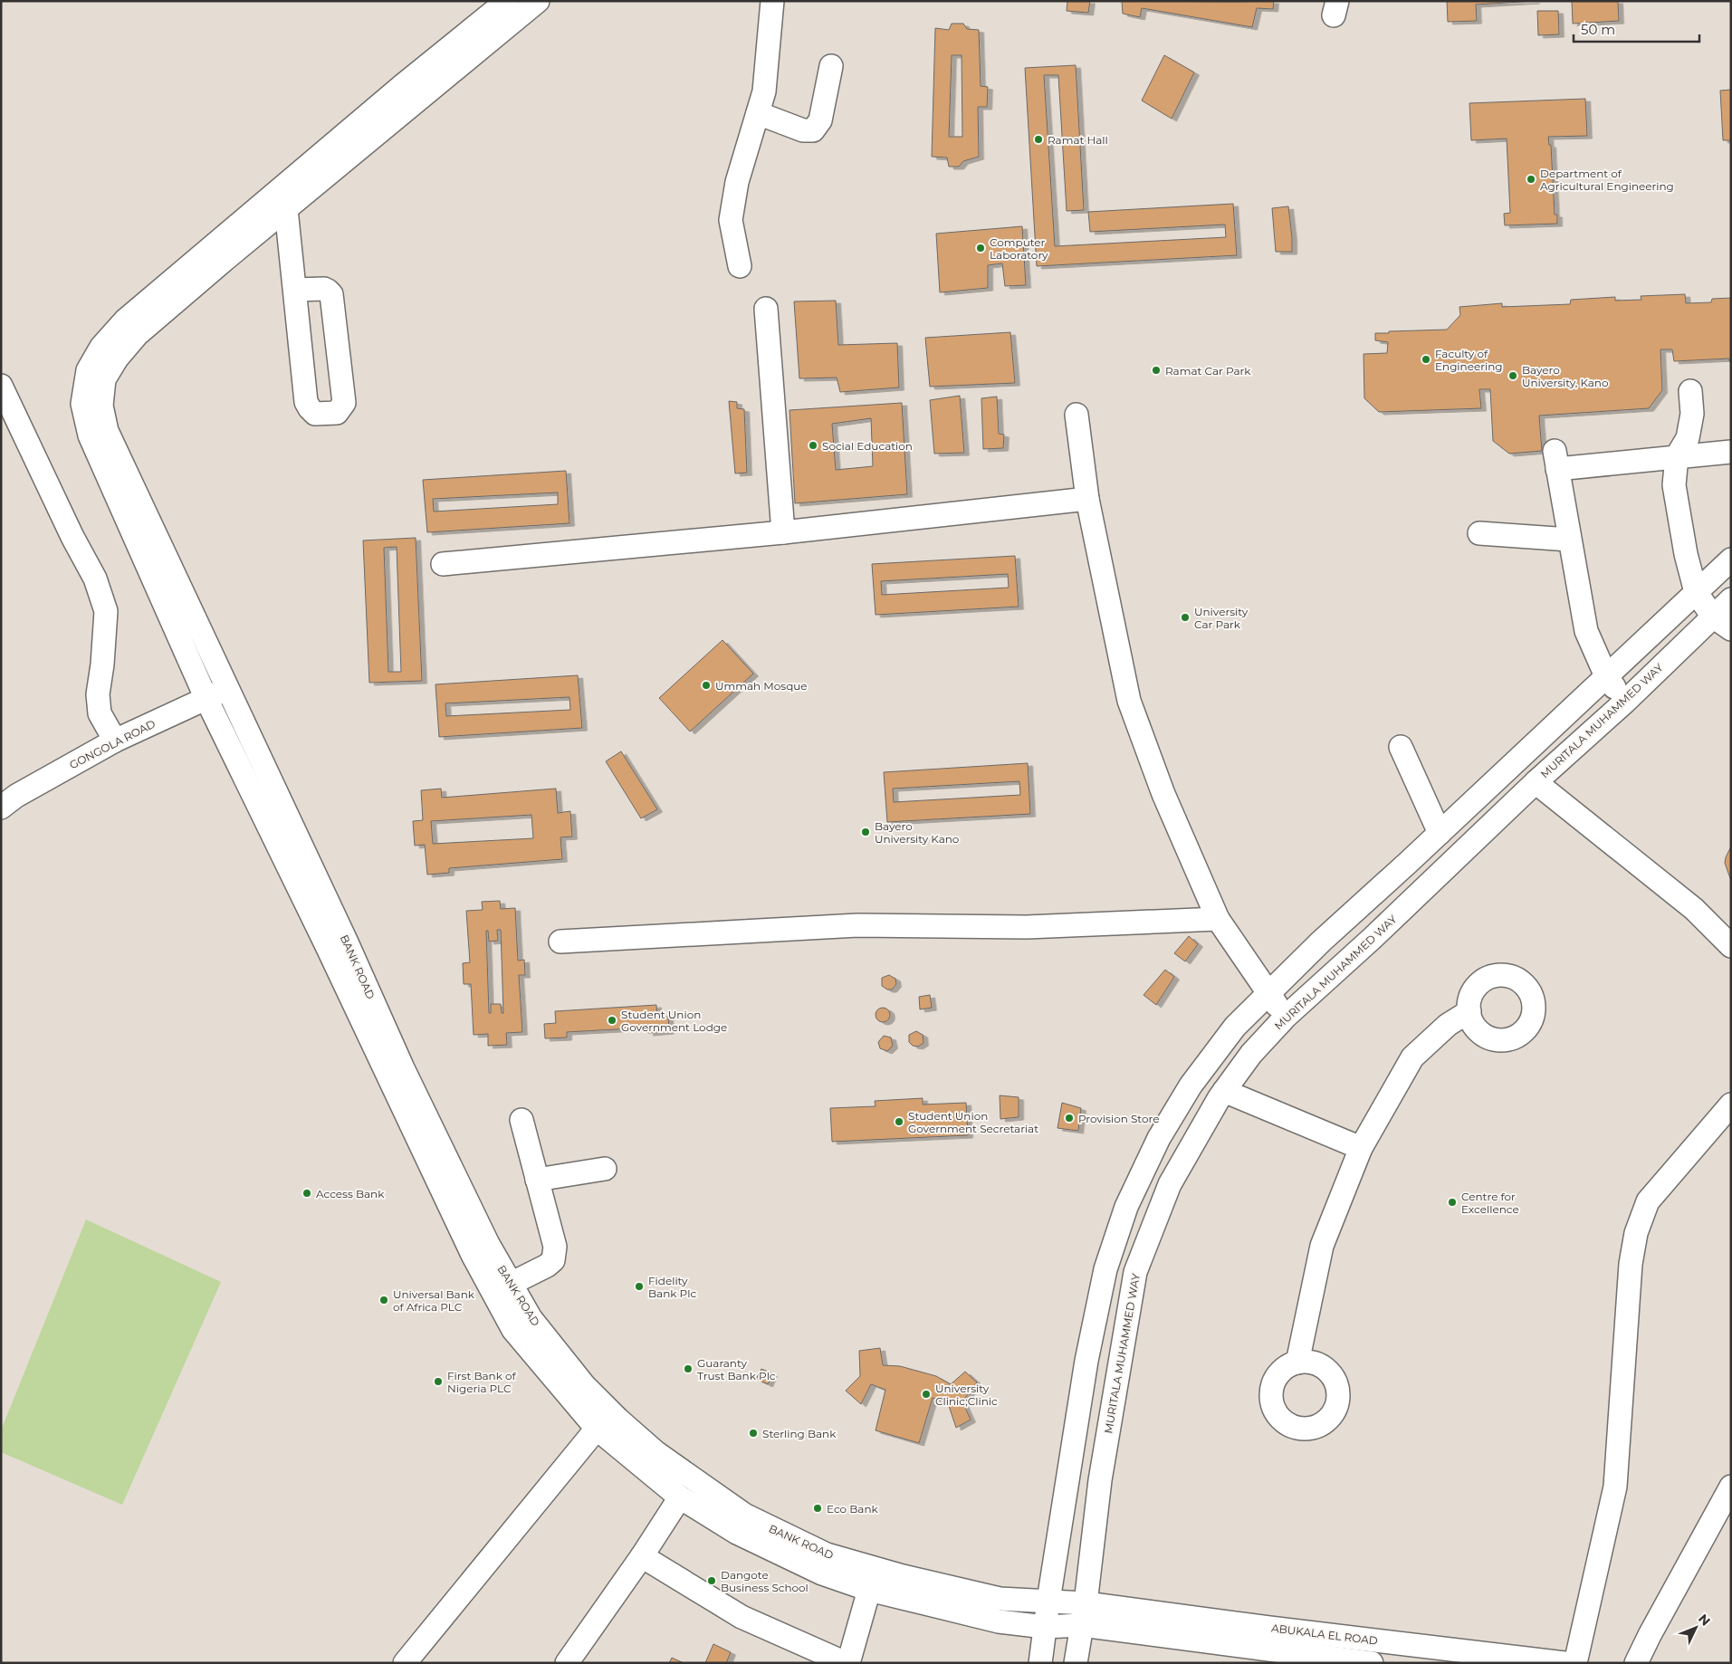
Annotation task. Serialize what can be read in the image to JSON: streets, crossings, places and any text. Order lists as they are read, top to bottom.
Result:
{
  "streets": {
    "street": [
      "MURITALA MUHAMMED WAY",
      "GONGOLA ROAD",
      "BANK ROAD",
      "ABUKALA EL ROAD"
    ]
  },
  "crossings": [
    ["MURITALA MUHAMMED WAY", "BANK ROAD"],
    ["MURITALA MUHAMMED WAY", "ABUKALA EL ROAD"],
    ["GONGOLA ROAD", "BANK ROAD"],
    ["BANK ROAD", "ABUKALA EL ROAD"]
  ],
  "places": [
    "Ramat Hall",
    "Department of Agricultural Engineering",
    "Computer Laboratory",
    "Faculty of Engineering",
    "Ramat Car Park",
    "Bayero University, Kano",
    "Social Education",
    "University Car Park",
    "Ummah Mosque",
    "Bayero University Kano",
    "Student Union Government Lodge",
    "Provision Store",
    "Student Union Government Secretariat",
    "Access Bank",
    "Centre for Excellence",
    "Fidelity Bank Plc",
    "Universal Bank of Africa PLC",
    "Guaranty Trust Bank Plc",
    "First Bank of Nigeria PLC",
    "University Clinic;Clinic",
    "Sterling Bank",
    "Eco Bank",
    "Dangote Business School"
  ],
  "scale_bar": "50 m",
  "north": "top right"
}
